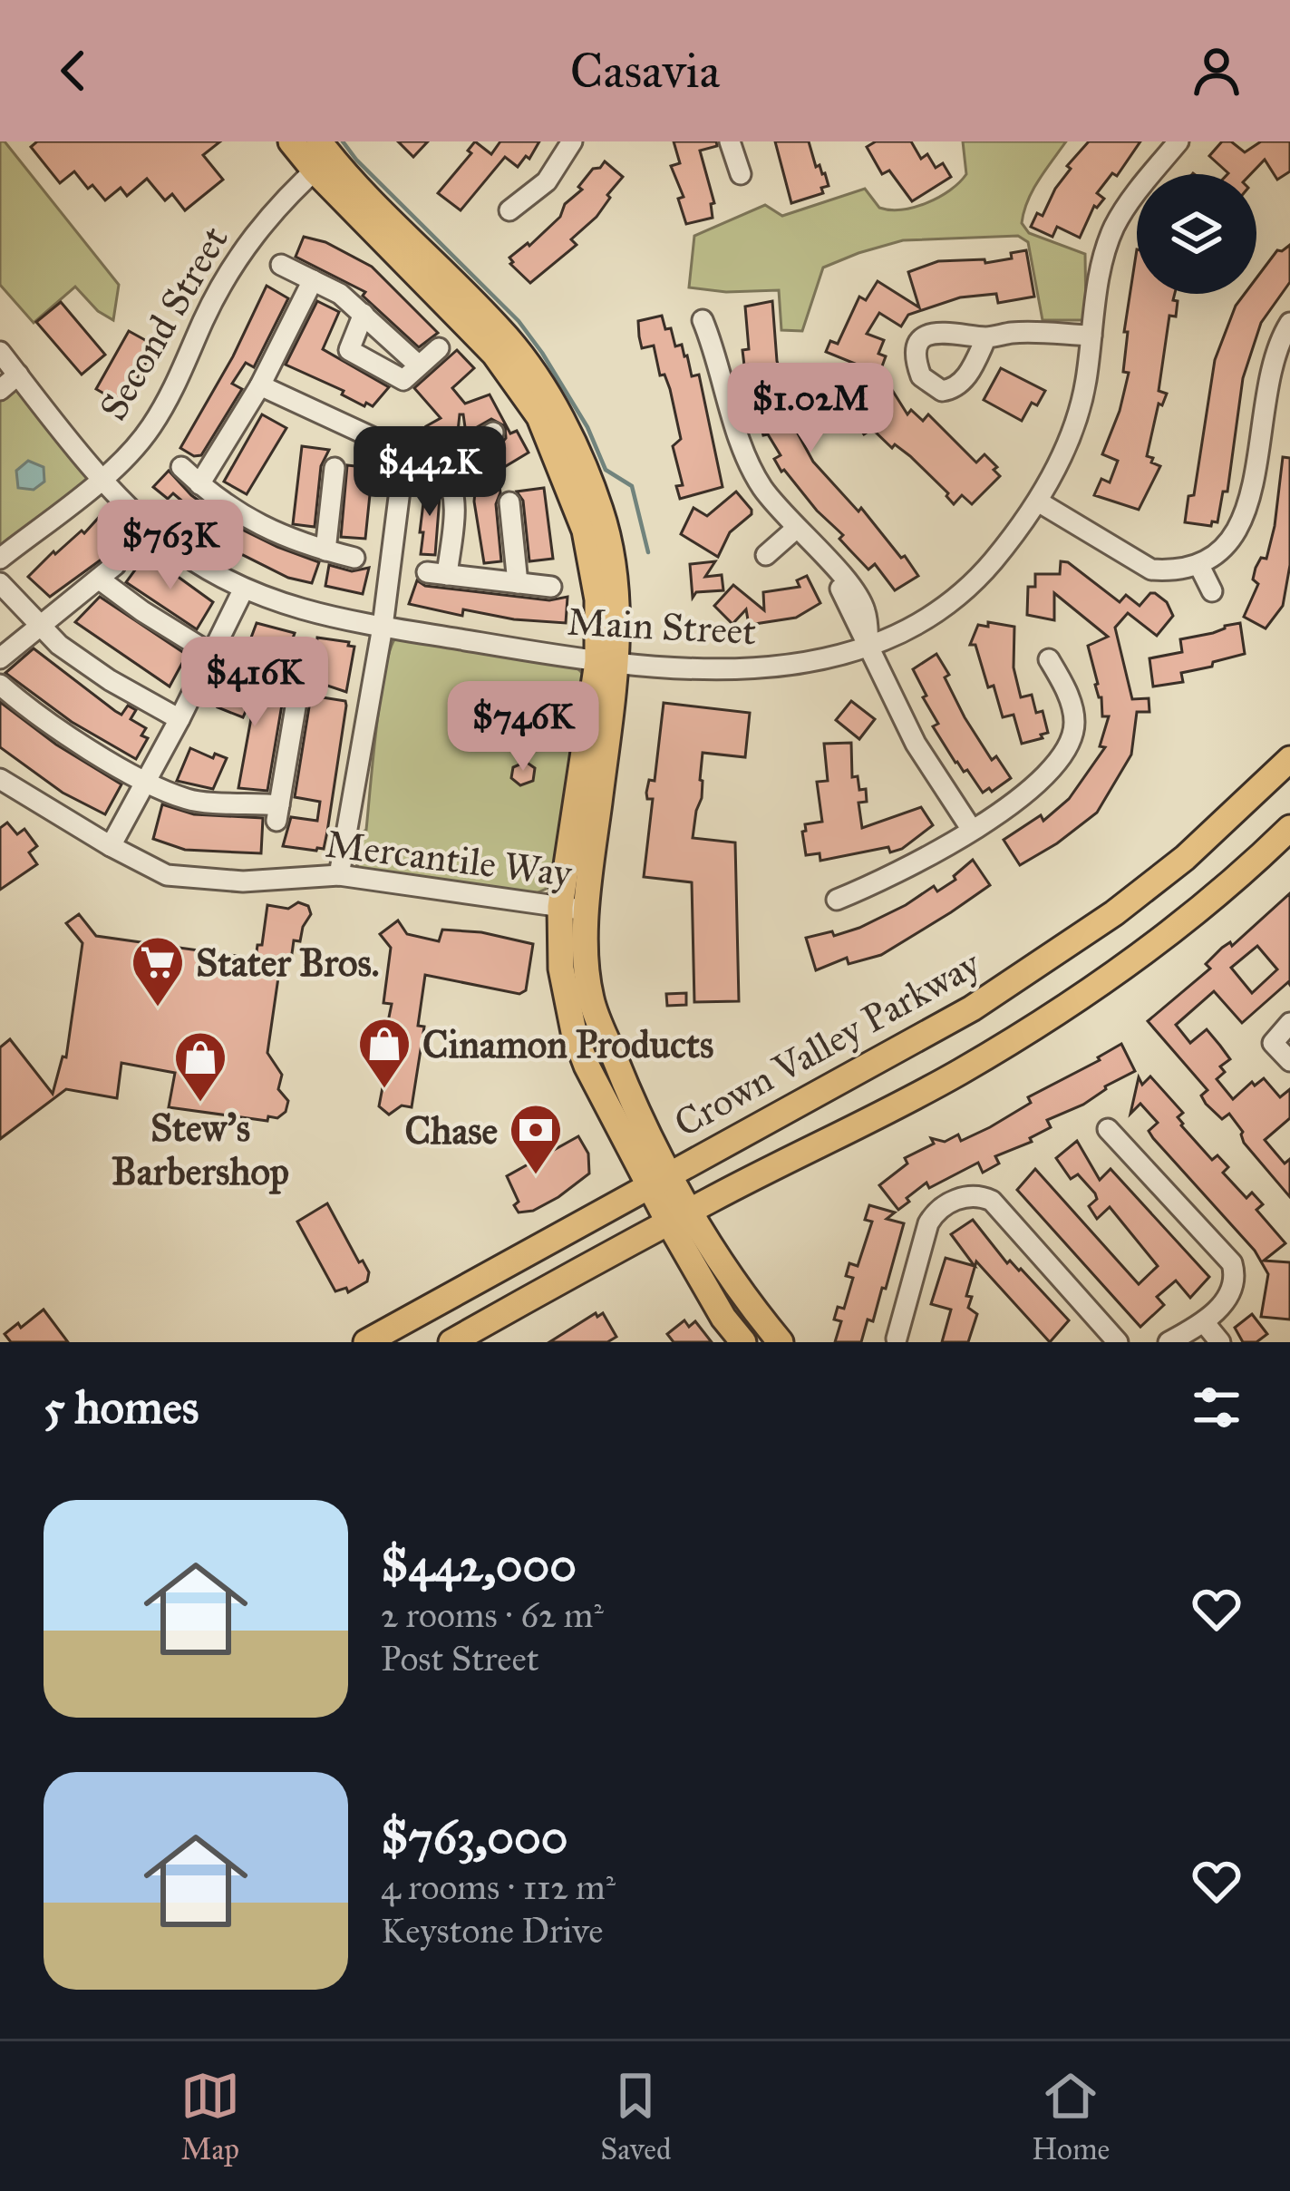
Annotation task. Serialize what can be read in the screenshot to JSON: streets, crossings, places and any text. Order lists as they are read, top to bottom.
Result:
{
  "streets": {
    "main road": ["Crown Valley Parkway"],
    "street": ["Second Street", "Main Street", "Mercantile Way"]
  },
  "crossings": [
    ["Second Street", "Main Street"]
  ],
  "places": {
    "supermarket": ["Stater Bros."],
    "shop": ["Cinamon Products", "Stew's Barbershop"],
    "bank": ["Chase"]
  },
  "page": {
    "header": "Casavia",
    "price": [
      "$1.02M",
      "$442K",
      "$763K",
      "$416K",
      "$746K"
    ],
    "heading": "5 homes",
    "list": [
      {
        "name": "$442,000",
        "note": "2 rooms · 62 m² · Post Street"
      },
      {
        "name": "$763,000",
        "note": "4 rooms · 112 m² · Keystone Drive"
      }
    ],
    "tabs": ["Map", "Saved", "Home"]
  }
}
